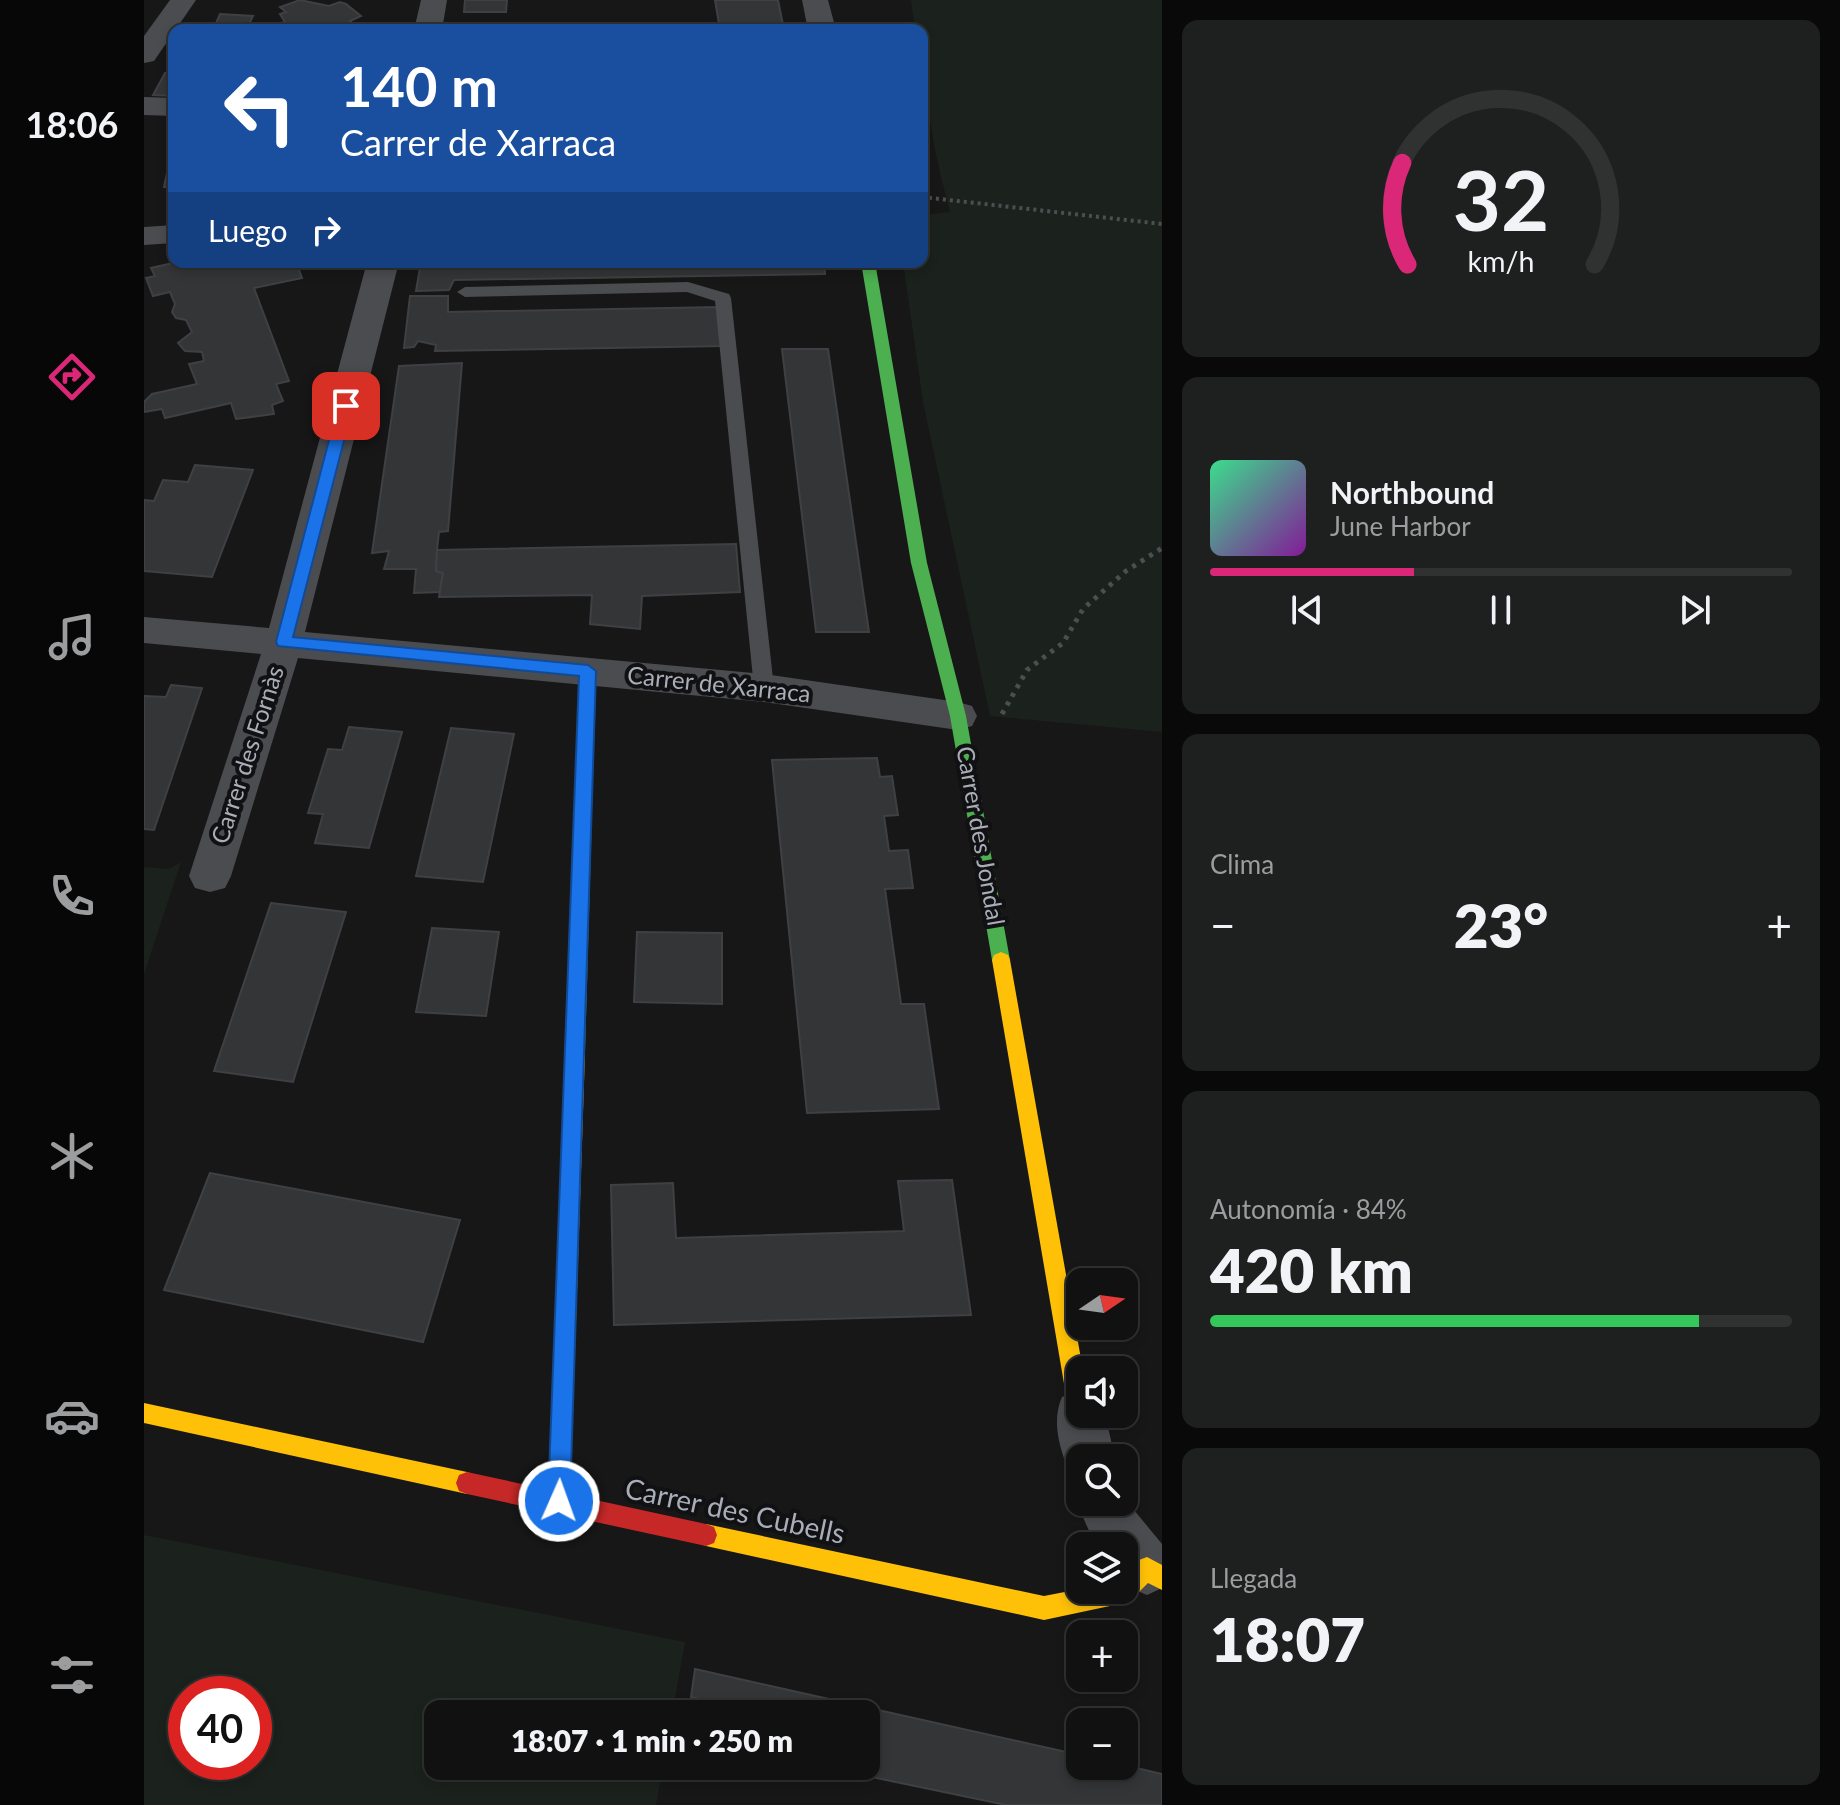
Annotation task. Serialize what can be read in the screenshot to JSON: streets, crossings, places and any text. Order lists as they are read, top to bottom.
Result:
{
  "streets": {
    "street": [
      "Carrer de Xarraca",
      "Carrer des Fornàs",
      "Carrer des Jondal",
      "Carrer des Cubells"
    ]
  },
  "crossings": [
    ["Carrer de Xarraca", "Carrer des Fornàs"],
    ["Carrer de Xarraca", "Carrer des Jondal"]
  ],
  "north": "right",
  "page": {
    "tabs": "18:06",
    "turn": ["140 m", "Carrer de Xarraca"],
    "then": "Luego",
    "song": ["Northbound", "June Harbor"],
    "tile": [
      "Clima",
      ["Autonomía · 84%", "420 km"],
      ["Llegada", "18:07"]
    ],
    "heat": ["−", "23°", "+"],
    "map_buttons": ["+", "−"],
    "limit": "40",
    "trip": "18:07 · 1 min · 250 m",
    "gauge": ["32", "km/h"]
  }
}
